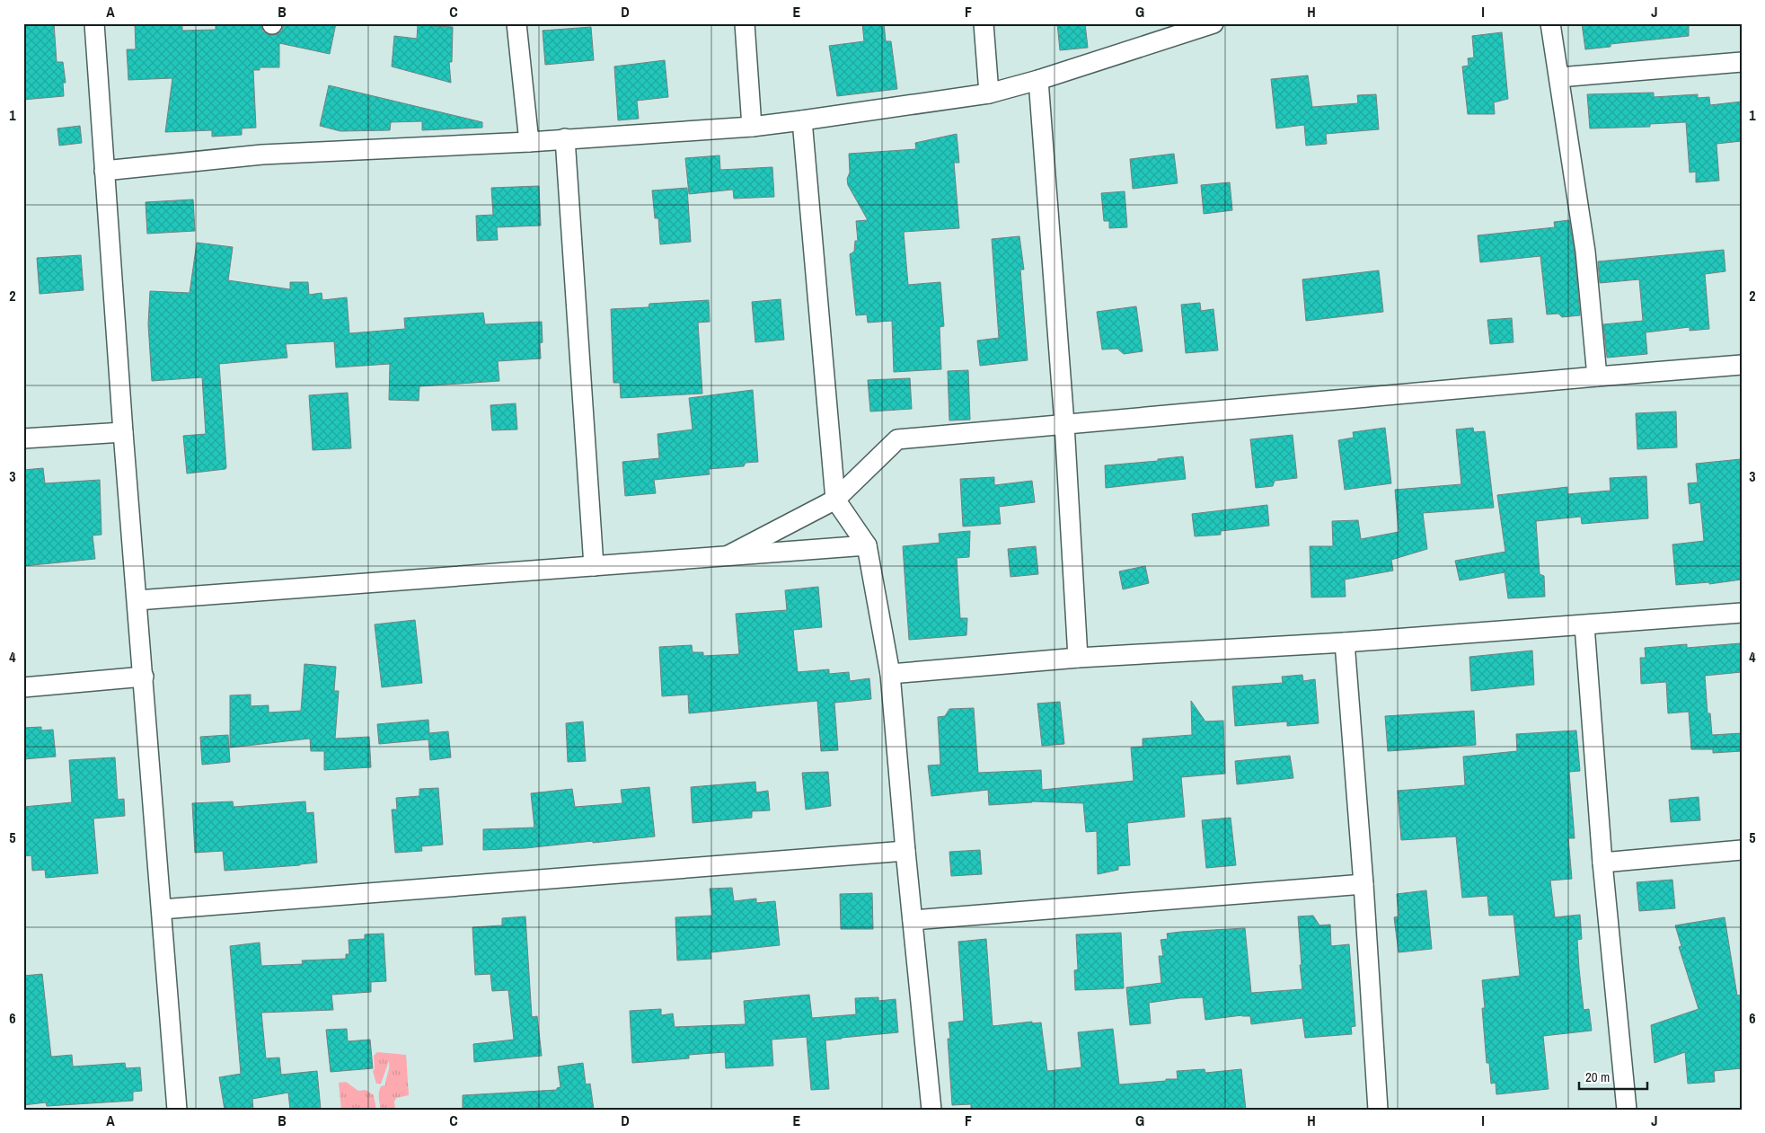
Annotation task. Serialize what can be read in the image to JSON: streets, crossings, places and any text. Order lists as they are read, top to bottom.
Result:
{
  "scale_bar": "20 m",
  "grid": {
    "columns": [
      "A",
      "B",
      "C",
      "D",
      "E",
      "F",
      "G",
      "H",
      "I",
      "J"
    ],
    "rows": [
      "1",
      "2",
      "3",
      "4",
      "5",
      "6"
    ]
  }
}
